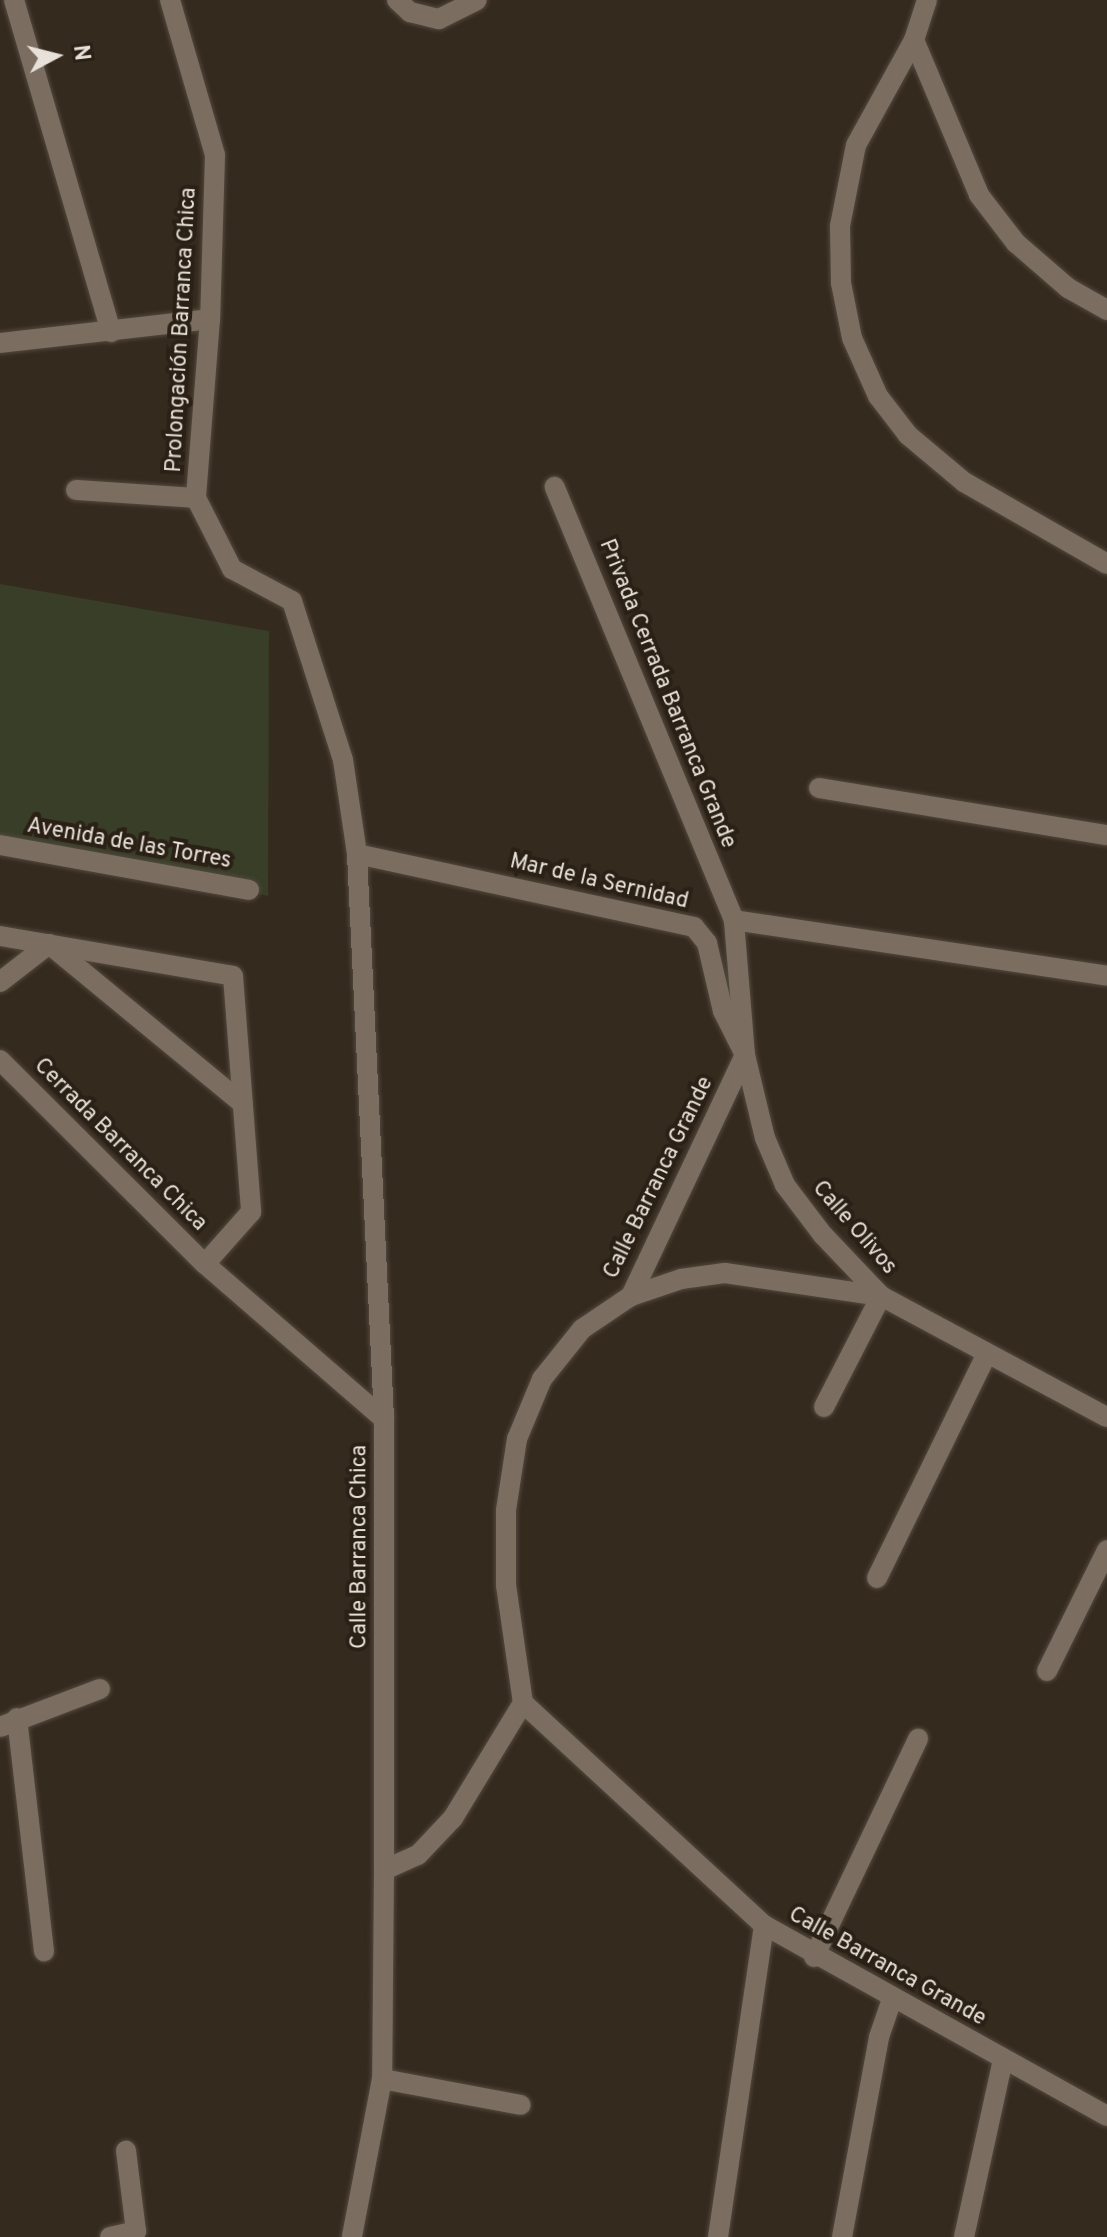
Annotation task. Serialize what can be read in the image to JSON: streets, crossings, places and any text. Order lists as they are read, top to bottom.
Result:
{
  "streets": {
    "street": [
      "Prolongación Barranca Chica",
      "Privada Cerrada Barranca Grande",
      "Avenida de las Torres",
      "Mar de la Sernidad",
      "Cerrada Barranca Chica",
      "Calle Barranca Grande",
      "Calle Olivos",
      "Calle Barranca Chica"
    ]
  },
  "crossings": [
    ["Prolongación Barranca Chica", "Mar de la Sernidad"],
    ["Prolongación Barranca Chica", "Calle Barranca Chica"],
    ["Privada Cerrada Barranca Grande", "Calle Barranca Grande"],
    ["Mar de la Sernidad", "Calle Barranca Grande"],
    ["Mar de la Sernidad", "Calle Olivos"],
    ["Mar de la Sernidad", "Calle Barranca Chica"],
    ["Cerrada Barranca Chica", "Calle Barranca Chica"],
    ["Calle Barranca Grande", "Calle Olivos"]
  ],
  "north": "right"
}
